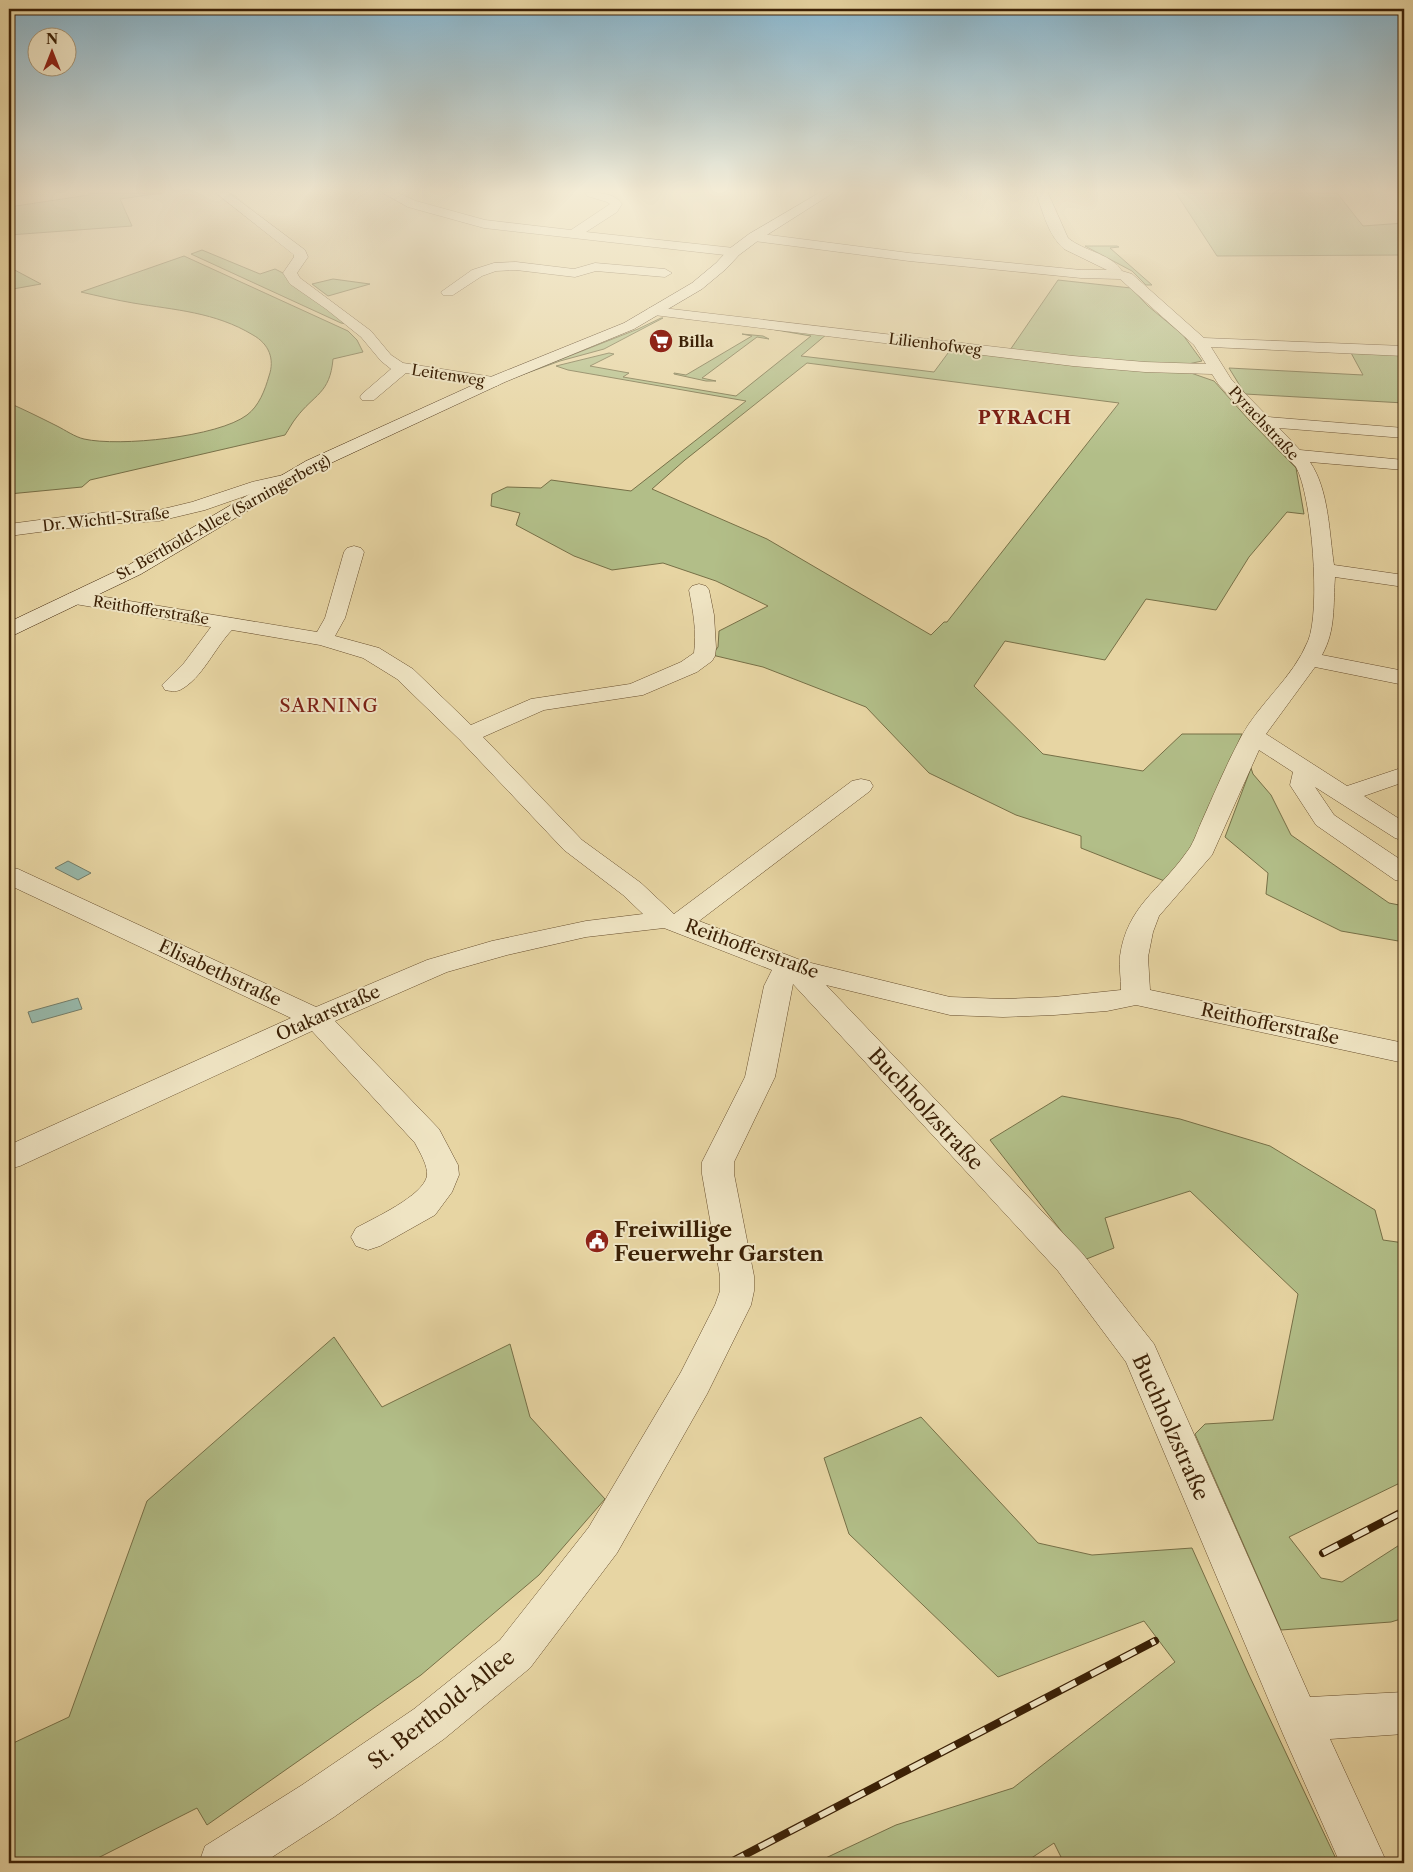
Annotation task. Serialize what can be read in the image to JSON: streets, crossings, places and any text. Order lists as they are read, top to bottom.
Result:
{
  "streets": {
    "street": [
      "Lilienhofweg",
      "Leitenweg",
      "Pyrachstraße",
      "St. Berthold-Allee (Sarningerberg)",
      "Dr. Wichtl-Straße",
      "Reithofferstraße",
      "Elisabethstraße",
      "Otakarstraße",
      "Buchholzstraße",
      "St. Berthold-Allee"
    ]
  },
  "crossings": [
    ["Lilienhofweg", "Pyrachstraße"],
    ["Lilienhofweg", "St. Berthold-Allee (Sarningerberg)"],
    ["Leitenweg", "St. Berthold-Allee (Sarningerberg)"],
    ["Pyrachstraße", "Reithofferstraße"],
    ["St. Berthold-Allee (Sarningerberg)", "Dr. Wichtl-Straße"],
    ["St. Berthold-Allee (Sarningerberg)", "Reithofferstraße"],
    ["Reithofferstraße", "Otakarstraße"],
    ["Reithofferstraße", "Buchholzstraße"],
    ["Reithofferstraße", "St. Berthold-Allee"],
    ["Elisabethstraße", "Otakarstraße"],
    ["Buchholzstraße", "St. Berthold-Allee"]
  ],
  "districts": ["PYRACH", "SARNING"],
  "places": {
    "supermarket": ["Billa"],
    "public building": ["Freiwillige Feuerwehr Garsten"]
  },
  "north": "top"
}
